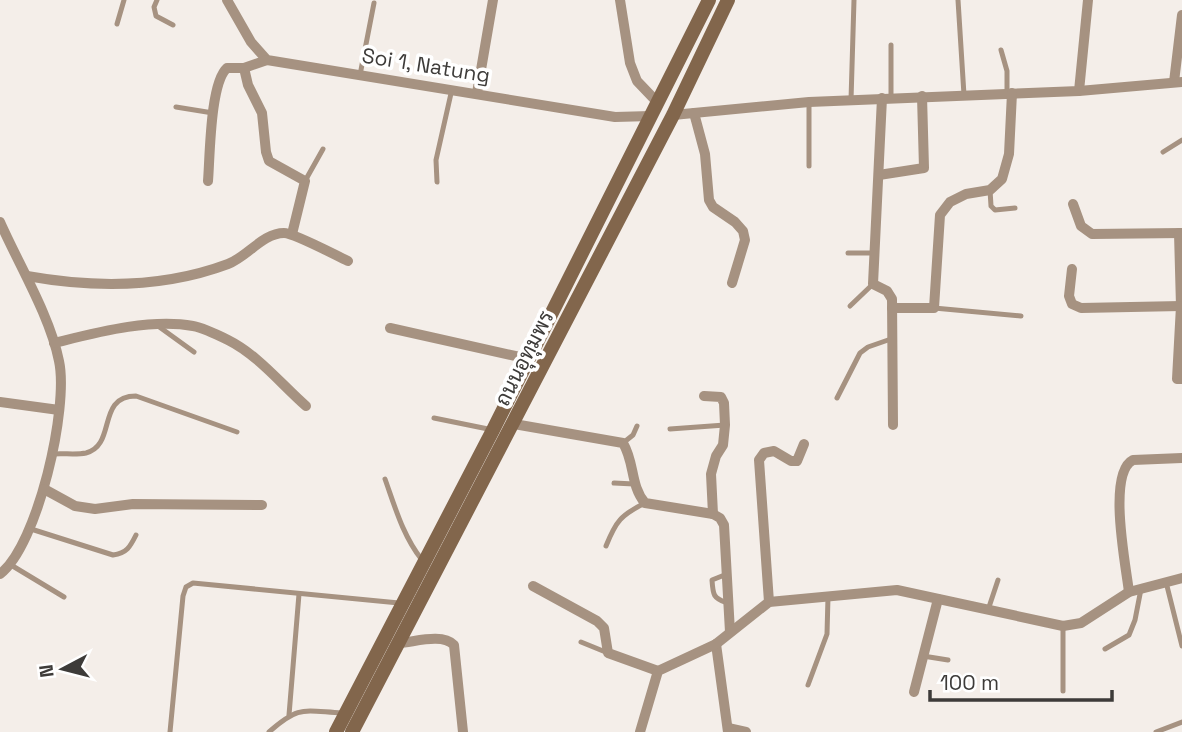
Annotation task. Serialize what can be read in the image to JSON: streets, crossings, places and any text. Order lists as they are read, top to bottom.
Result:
{
  "streets": {
    "street": ["Soi 1, Natung", "ถนนอุทุมพร"]
  },
  "crossings": [
    ["Soi 1, Natung", "ถนนอุทุมพร"]
  ],
  "scale_bar": "100 m",
  "north": "left"
}
